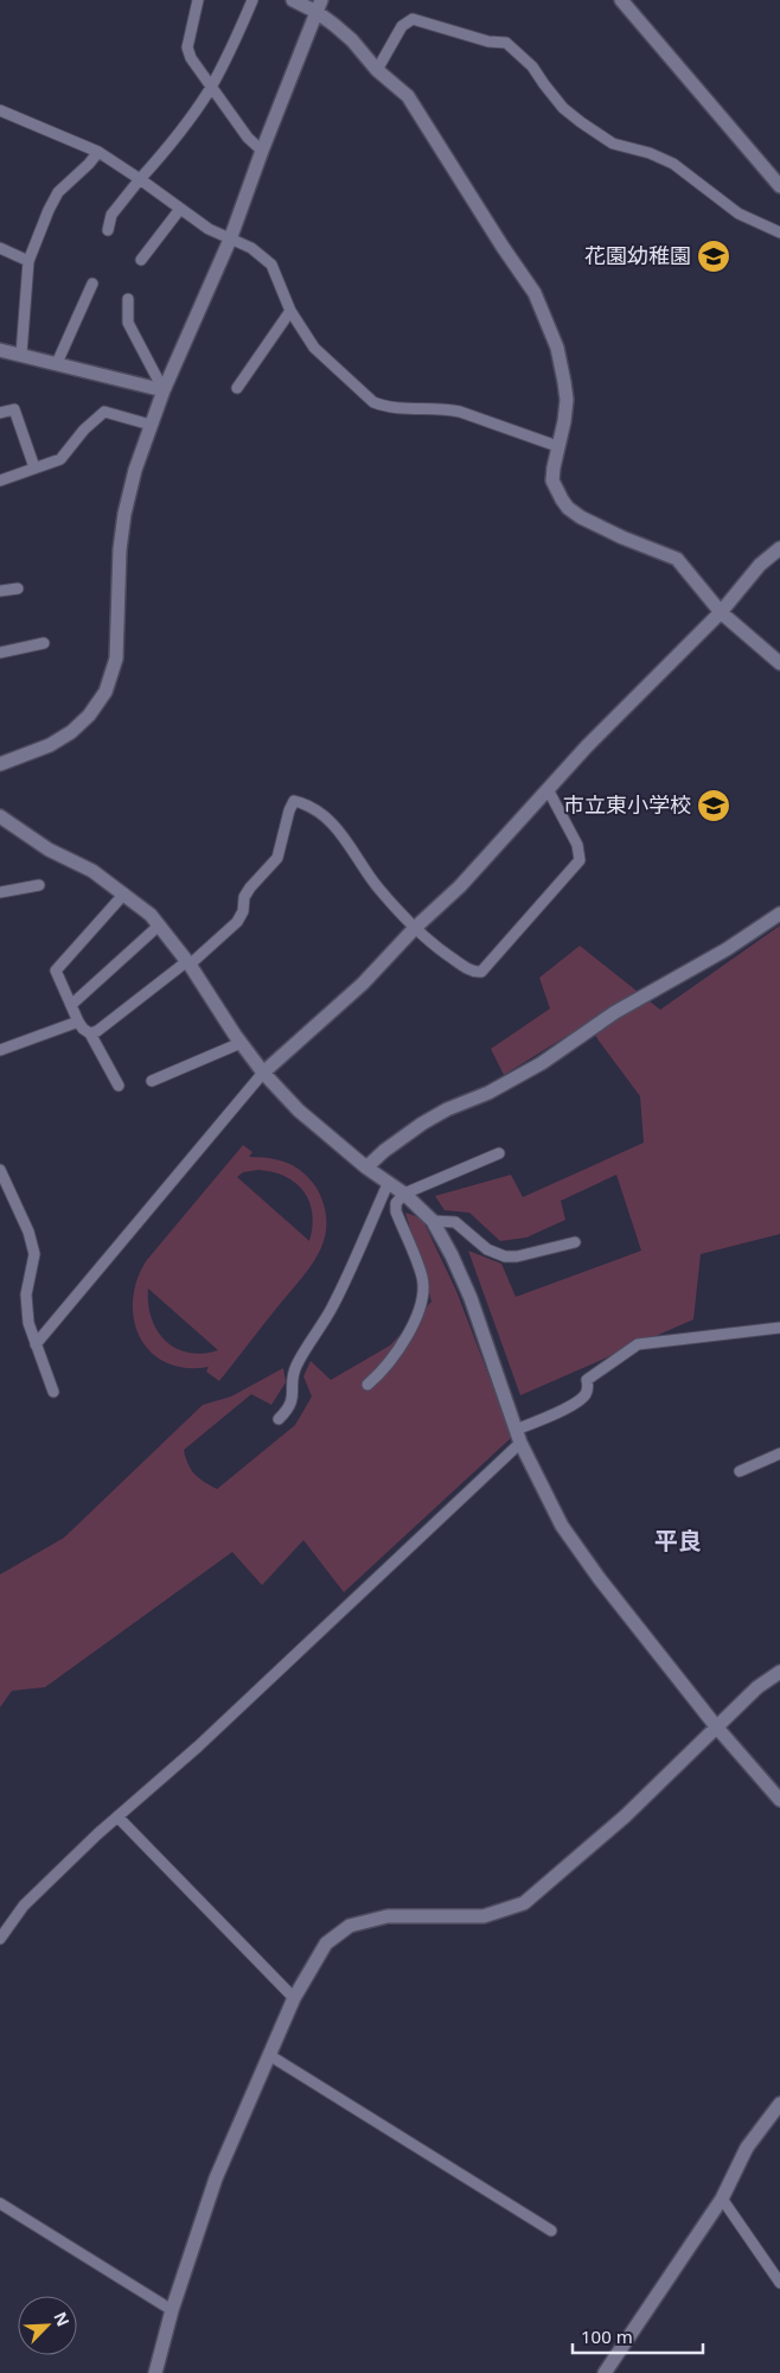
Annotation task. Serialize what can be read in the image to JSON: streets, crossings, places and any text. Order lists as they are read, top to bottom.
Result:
{
  "districts": ["平良"],
  "places": {
    "school or university": ["花園幼稚園", "市立東小学校"]
  },
  "scale_bar": "100 m",
  "north": "top right"
}
